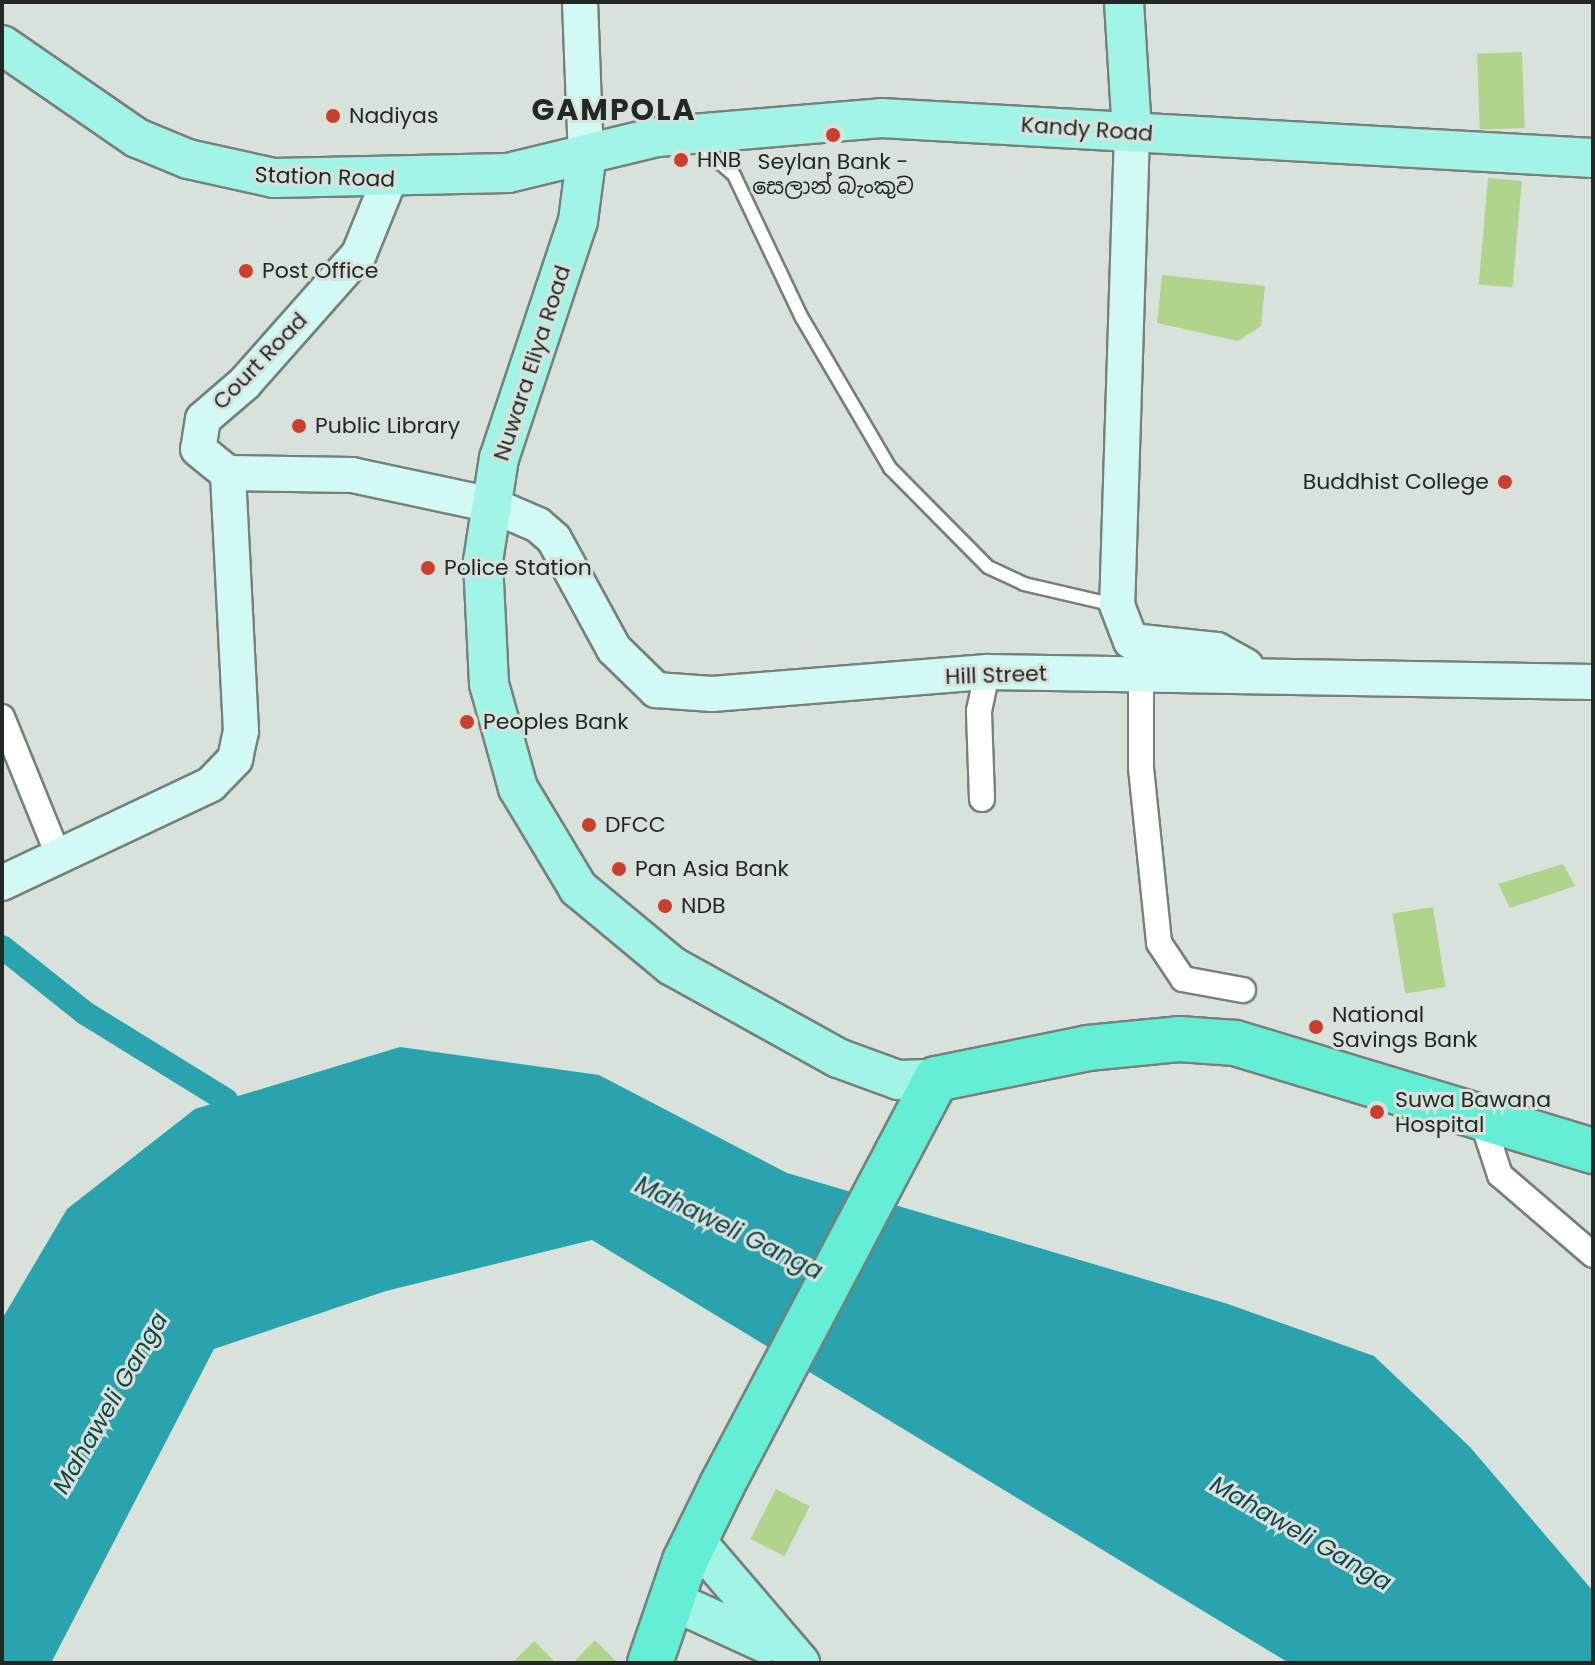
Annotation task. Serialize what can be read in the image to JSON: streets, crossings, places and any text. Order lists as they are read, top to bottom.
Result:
{
  "streets": {
    "main road": ["Kandy Road", "Station Road", "Nuwara Eliya Road"],
    "street": ["Court Road", "Hill Street"]
  },
  "crossings": [
    ["Kandy Road", "Station Road"],
    ["Kandy Road", "Nuwara Eliya Road"],
    ["Station Road", "Court Road"],
    ["Station Road", "Nuwara Eliya Road"],
    ["Nuwara Eliya Road", "Hill Street"]
  ],
  "districts": ["GAMPOLA"],
  "water": ["Mahaweli Ganga"],
  "places": [
    "Nadiyas",
    "Seylan Bank - සෙලාන් බැංකුව",
    "HNB",
    "Post Office",
    "Public Library",
    "Buddhist College",
    "Police Station",
    "Peoples Bank",
    "DFCC",
    "Pan Asia Bank",
    "NDB",
    "National Savings Bank",
    "Suwa Bawana Hospital"
  ]
}
